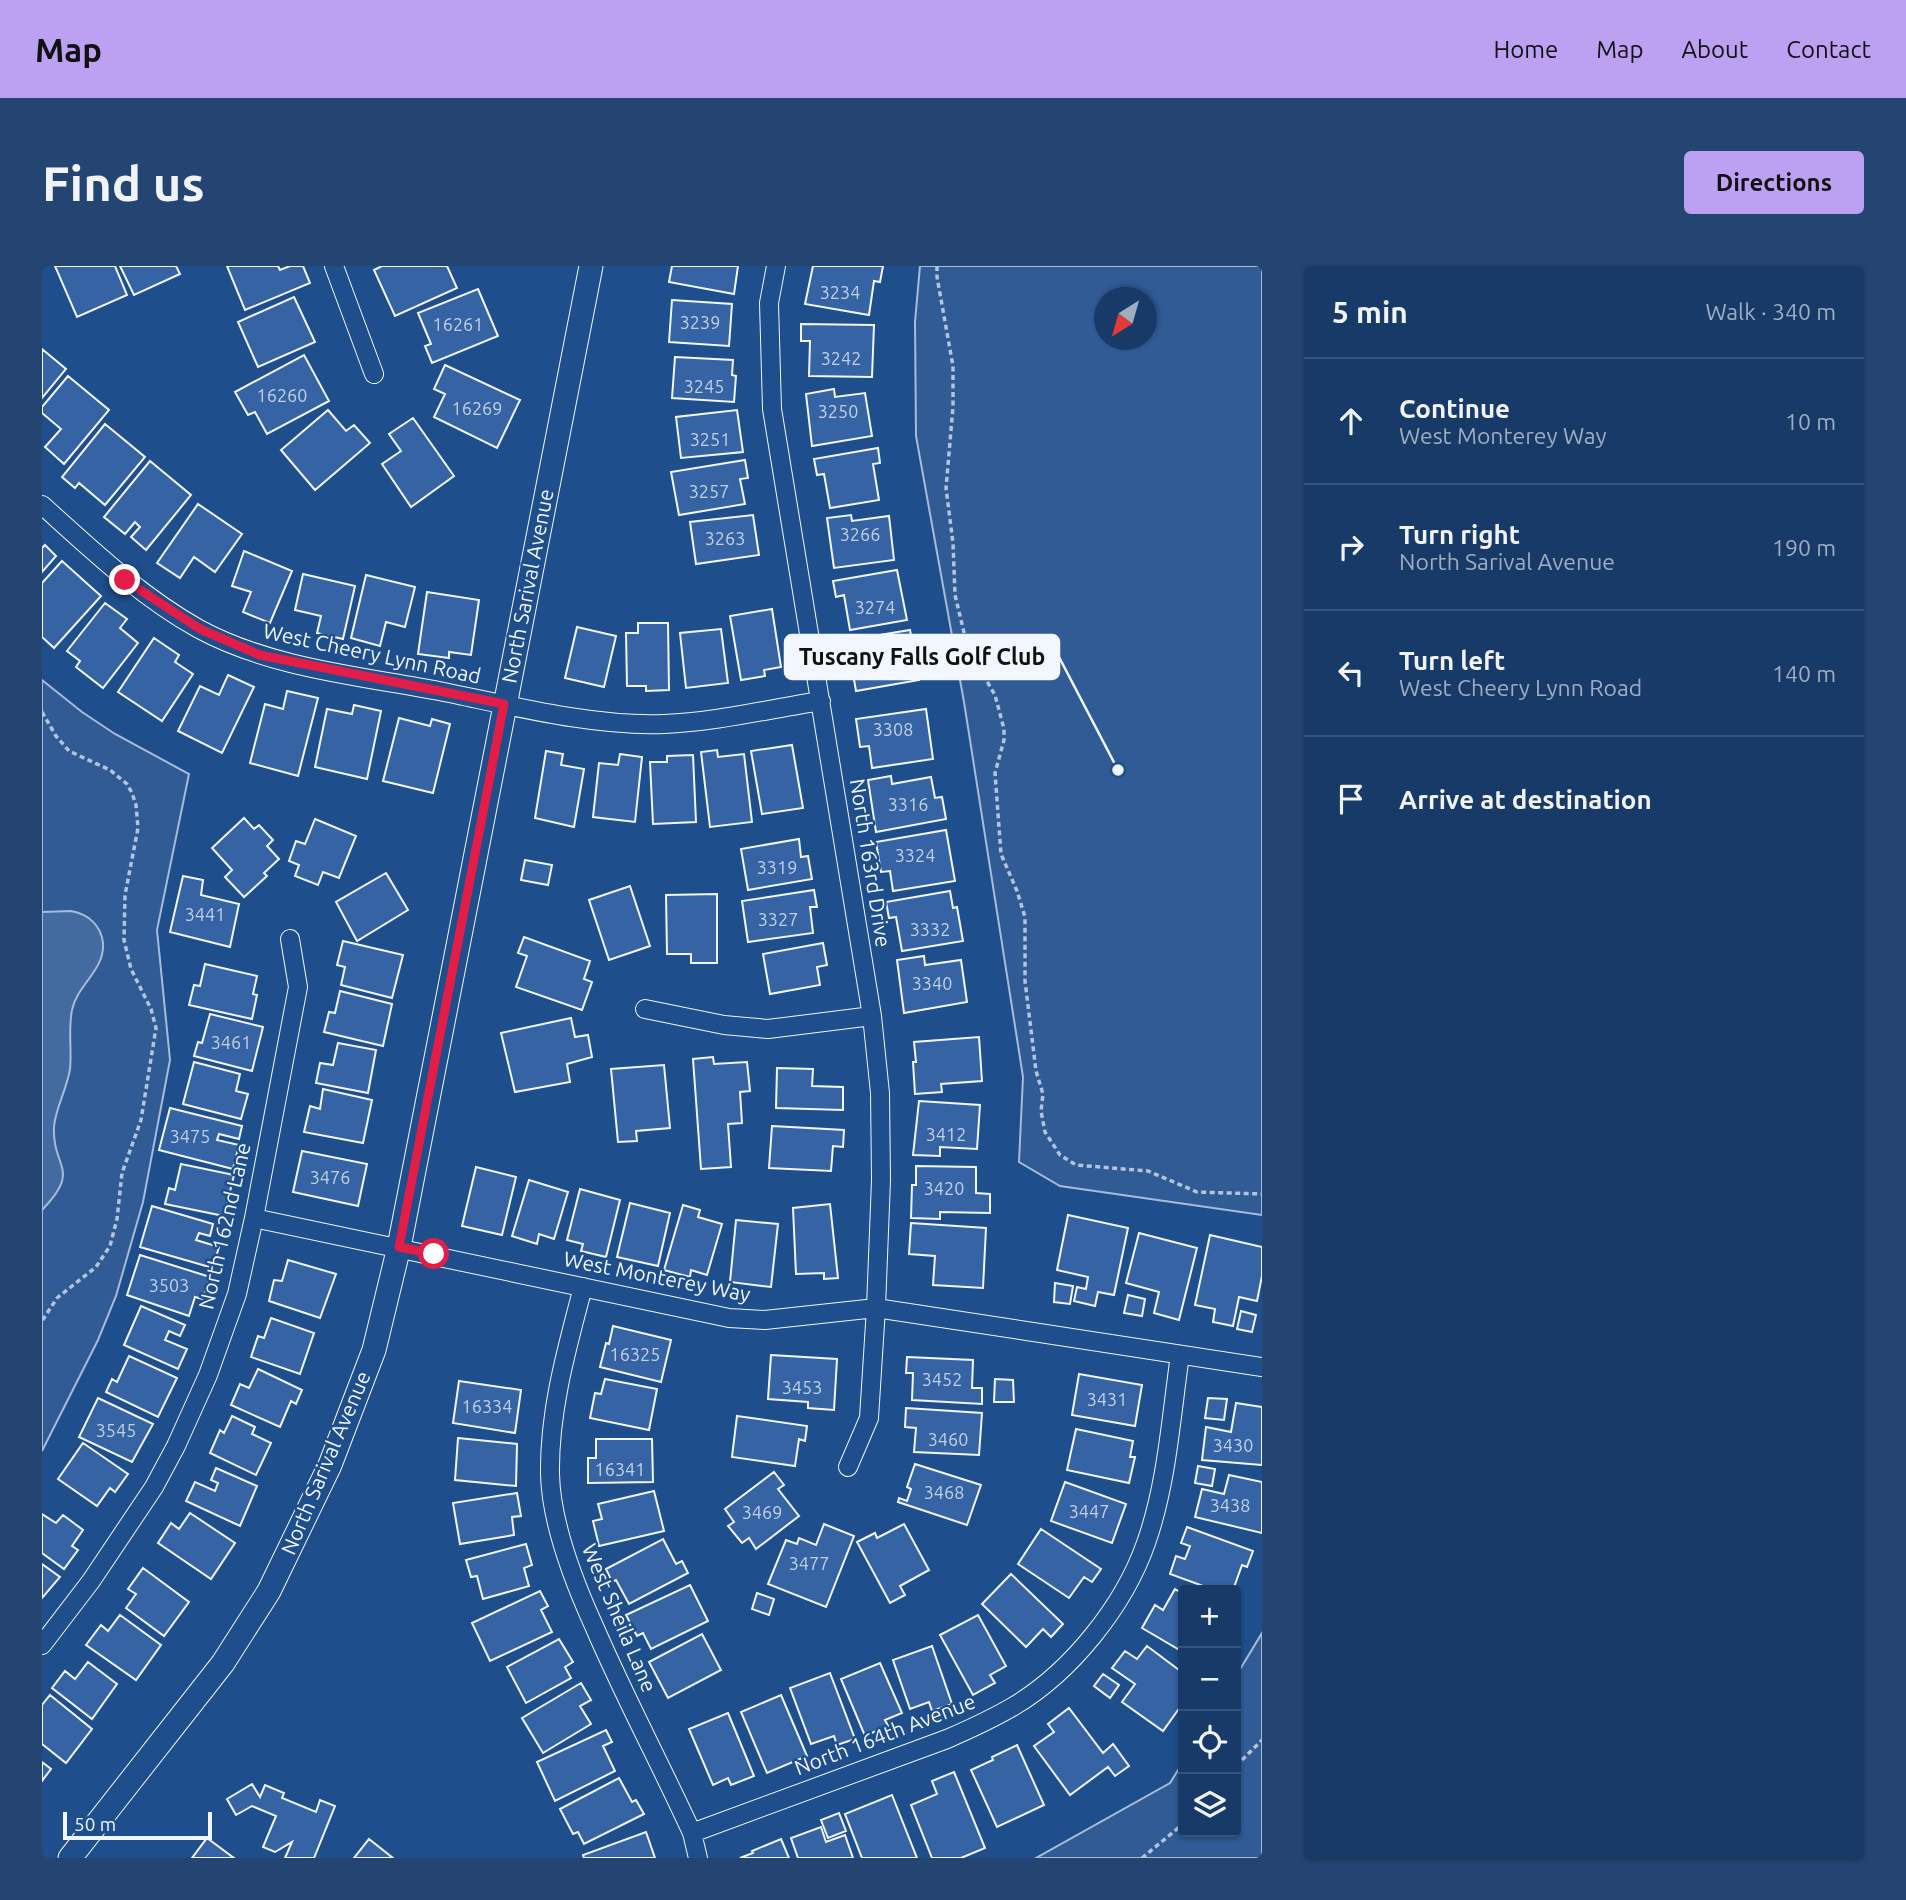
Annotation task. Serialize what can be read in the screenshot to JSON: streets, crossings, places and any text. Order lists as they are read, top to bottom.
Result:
{
  "streets": {
    "street": [
      "North Sarival Avenue",
      "West Cheery Lynn Road",
      "North 163rd Drive",
      "North 162nd Lane",
      "West Monterey Way",
      "West Sheila Lane",
      "North 164th Avenue"
    ]
  },
  "crossings": [
    ["North Sarival Avenue", "West Cheery Lynn Road"],
    ["North Sarival Avenue", "West Monterey Way"],
    ["West Cheery Lynn Road", "North 163rd Drive"],
    ["North 163rd Drive", "West Monterey Way"],
    ["North 162nd Lane", "West Monterey Way"],
    ["West Monterey Way", "West Sheila Lane"],
    ["West Monterey Way", "North 164th Avenue"],
    ["West Sheila Lane", "North 164th Avenue"]
  ],
  "places": ["Tuscany Falls Golf Club"],
  "house_numbers": [
    "3234",
    "3239",
    "16261",
    "3242",
    "3245",
    "16260",
    "16269",
    "3250",
    "3251",
    "3257",
    "3266",
    "3263",
    "3274",
    "3308",
    "3316",
    "3324",
    "3319",
    "3441",
    "3327",
    "3332",
    "3340",
    "3461",
    "3412",
    "3475",
    "3476",
    "3420",
    "3503",
    "16325",
    "3452",
    "3453",
    "3431",
    "16334",
    "3545",
    "3460",
    "3430",
    "16341",
    "3468",
    "3438",
    "3447",
    "3469",
    "3477"
  ],
  "scale_bar": "50 m",
  "north": "bottom left",
  "page": {
    "header": "Map",
    "nav": [
      "Home",
      "Map",
      "About",
      "Contact"
    ],
    "buttons": "Directions",
    "title": "Find us",
    "heading": ["5 min", "Walk · 340 m"],
    "list": [
      ["Continue", "West Monterey Way", "10 m"],
      ["Turn right", "North Sarival Avenue", "190 m"],
      ["Turn left", "West Cheery Lynn Road", "140 m"],
      "Arrive at destination"
    ],
    "map_buttons": ["+", "−"],
    "scale": "50 m"
  }
}
